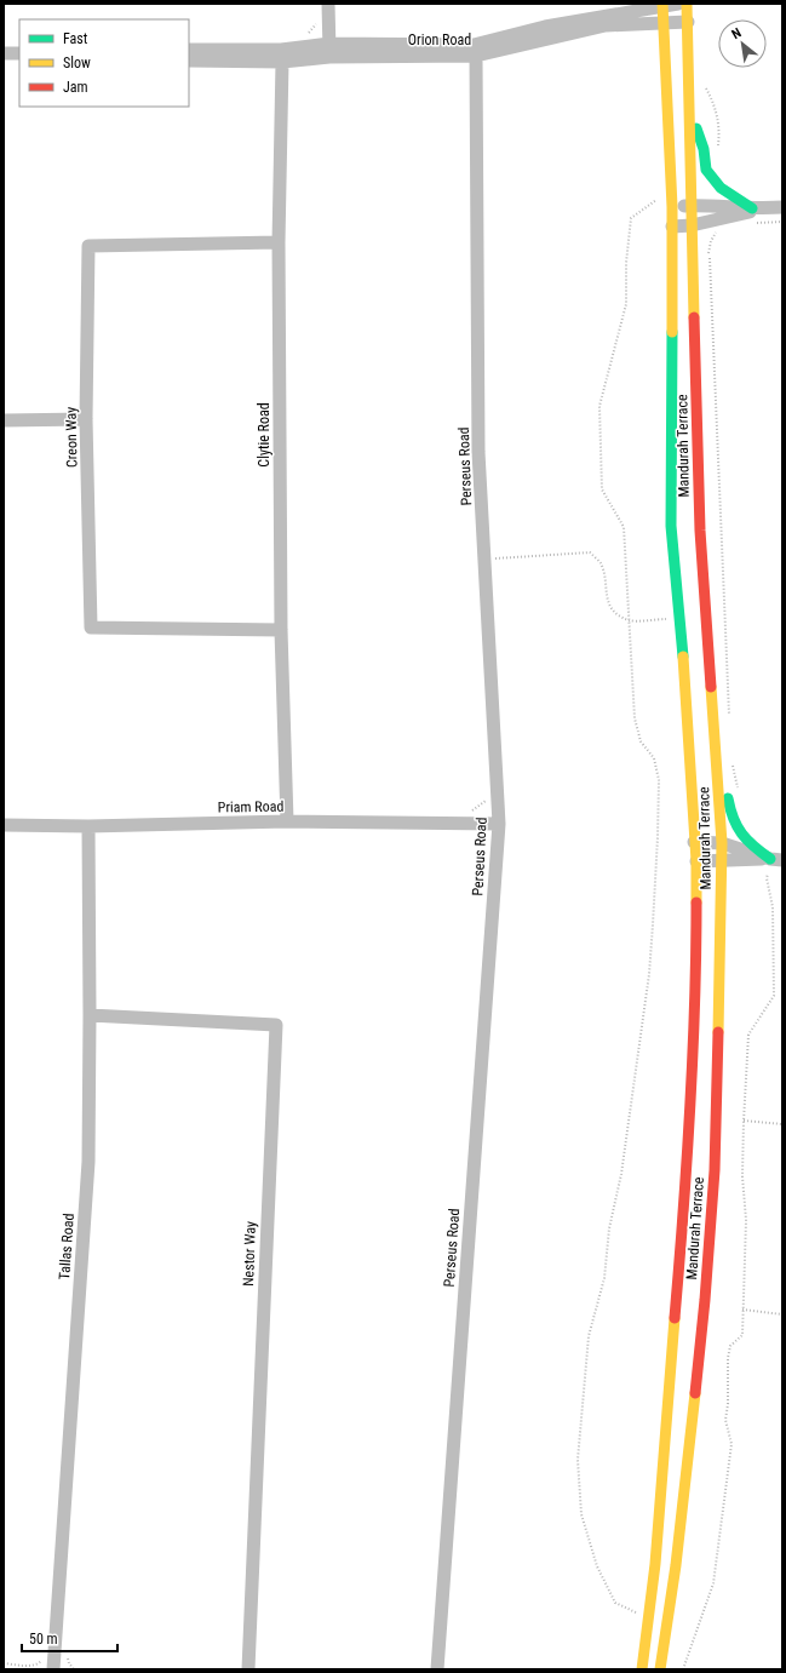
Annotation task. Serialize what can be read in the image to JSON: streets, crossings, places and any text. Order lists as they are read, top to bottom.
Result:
{
  "streets": {
    "main road": ["Mandurah Terrace"],
    "street": [
      "Orion Road",
      "Clytie Road",
      "Creon Way",
      "Perseus Road",
      "Priam Road",
      "Tallas Road",
      "Nestor Way"
    ]
  },
  "crossings": [
    ["Orion Road", "Clytie Road"],
    ["Orion Road", "Mandurah Terrace"],
    ["Orion Road", "Perseus Road"],
    ["Clytie Road", "Creon Way"],
    ["Clytie Road", "Priam Road"],
    ["Perseus Road", "Priam Road"],
    ["Priam Road", "Tallas Road"],
    ["Tallas Road", "Nestor Way"]
  ],
  "legend": ["Fast", "Slow", "Jam"],
  "scale_bar": "50 m",
  "north": "top left"
}
